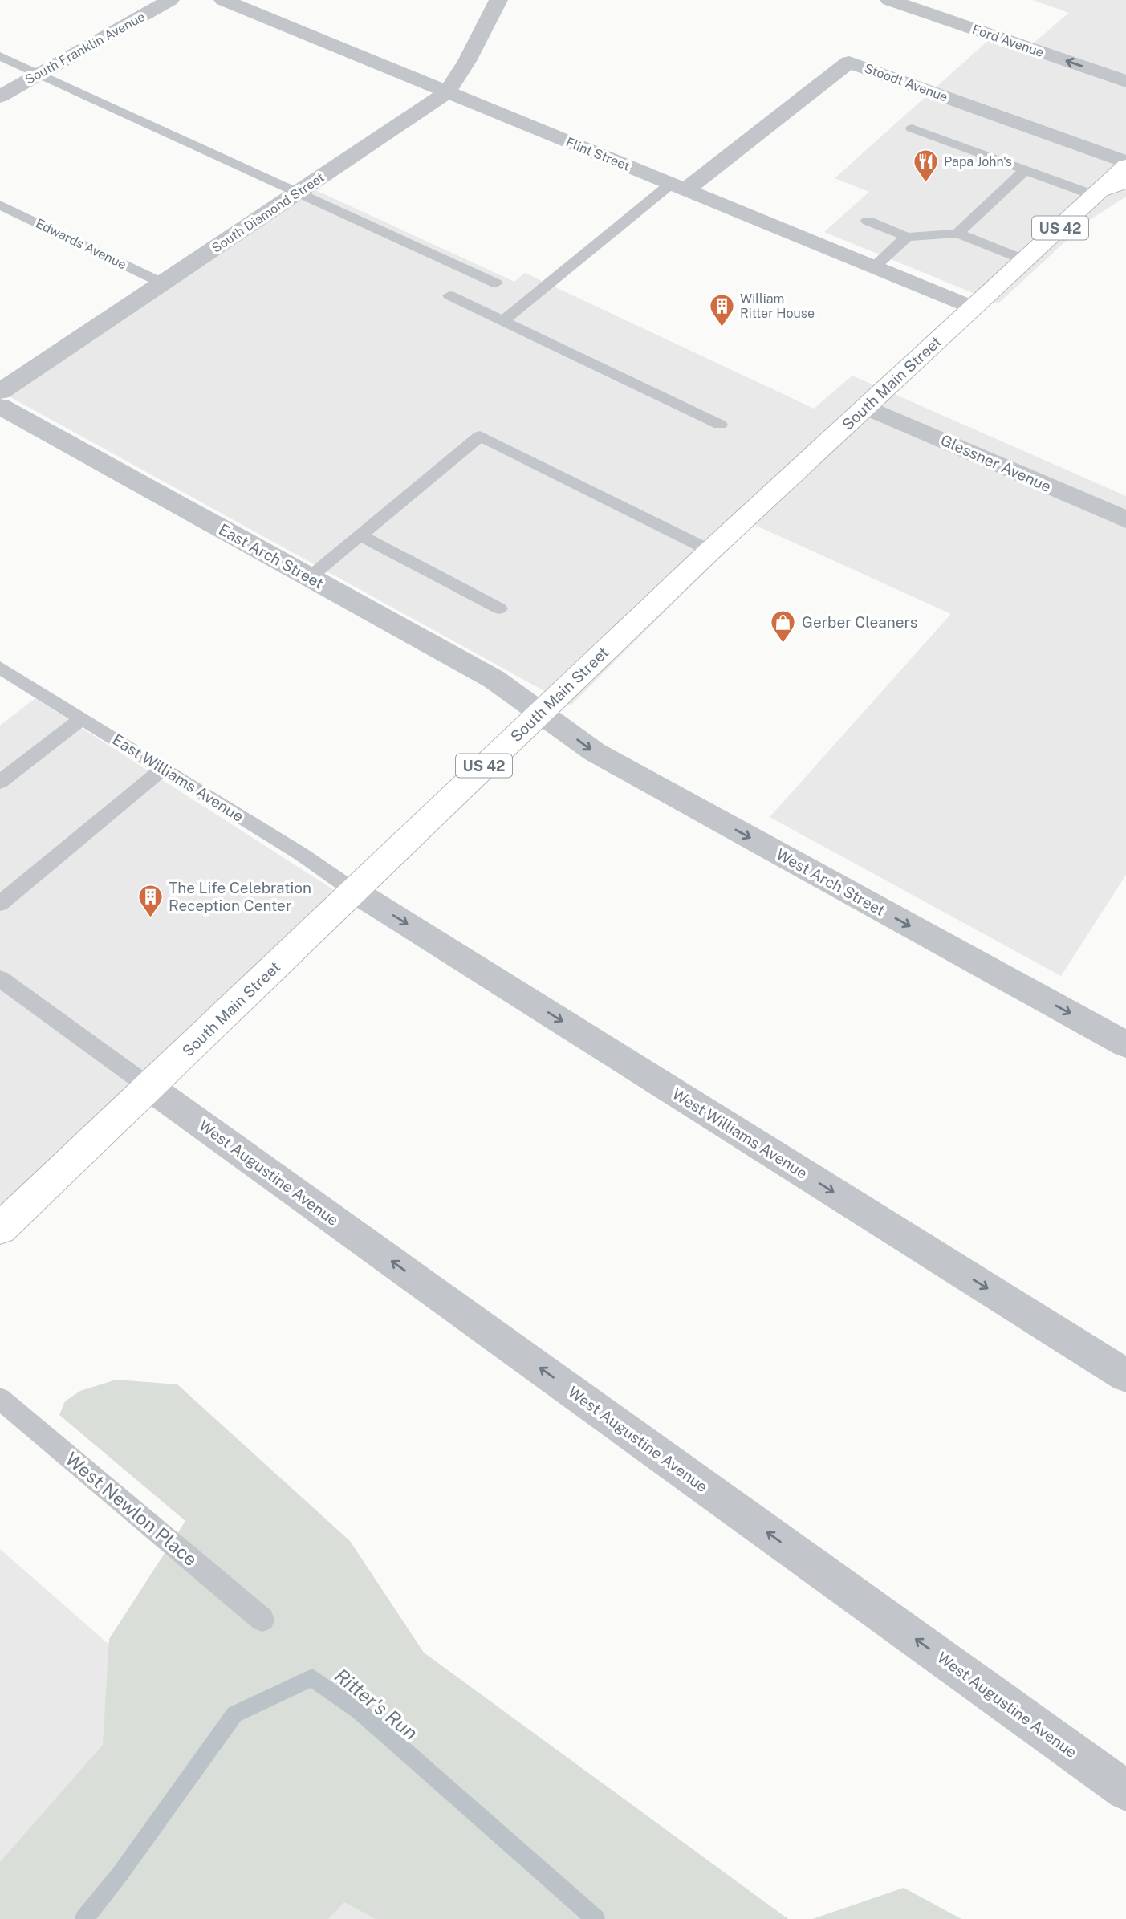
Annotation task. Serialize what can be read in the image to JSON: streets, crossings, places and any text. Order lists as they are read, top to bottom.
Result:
{
  "streets": {
    "main road": ["US 42", "South Main Street"],
    "street": [
      "Ford Avenue",
      "South Franklin Avenue",
      "Stoodt Avenue",
      "Flint Street",
      "South Diamond Street",
      "Glessner Avenue",
      "East Arch Street",
      "West Arch Street",
      "West Williams Avenue",
      "West Augustine Avenue"
    ],
    "lane": ["Edwards Avenue", "East Williams Avenue", "West Newlon Place"]
  },
  "crossings": [
    ["Stoodt Avenue", "Flint Street"],
    ["Stoodt Avenue", "South Main Street"],
    ["Flint Street", "South Diamond Street"],
    ["Flint Street", "South Main Street"],
    ["South Diamond Street", "Edwards Avenue"],
    ["US 42", "South Main Street"],
    ["South Main Street", "Glessner Avenue"],
    ["South Main Street", "East Arch Street"],
    ["South Main Street", "East Williams Avenue"],
    ["South Main Street", "West Arch Street"],
    ["South Main Street", "West Williams Avenue"],
    ["South Main Street", "West Augustine Avenue"],
    ["East Arch Street", "West Arch Street"],
    ["East Williams Avenue", "West Williams Avenue"]
  ],
  "one_way": [
    "Ford Avenue",
    "West Arch Street",
    "West Williams Avenue",
    "West Augustine Avenue"
  ],
  "water": ["Ritter's Run"],
  "places": {
    "restaurant": ["Papa John's"],
    "building": ["William Ritter House", "The Life Celebration Reception Center"],
    "shop": ["Gerber Cleaners"]
  }
}
